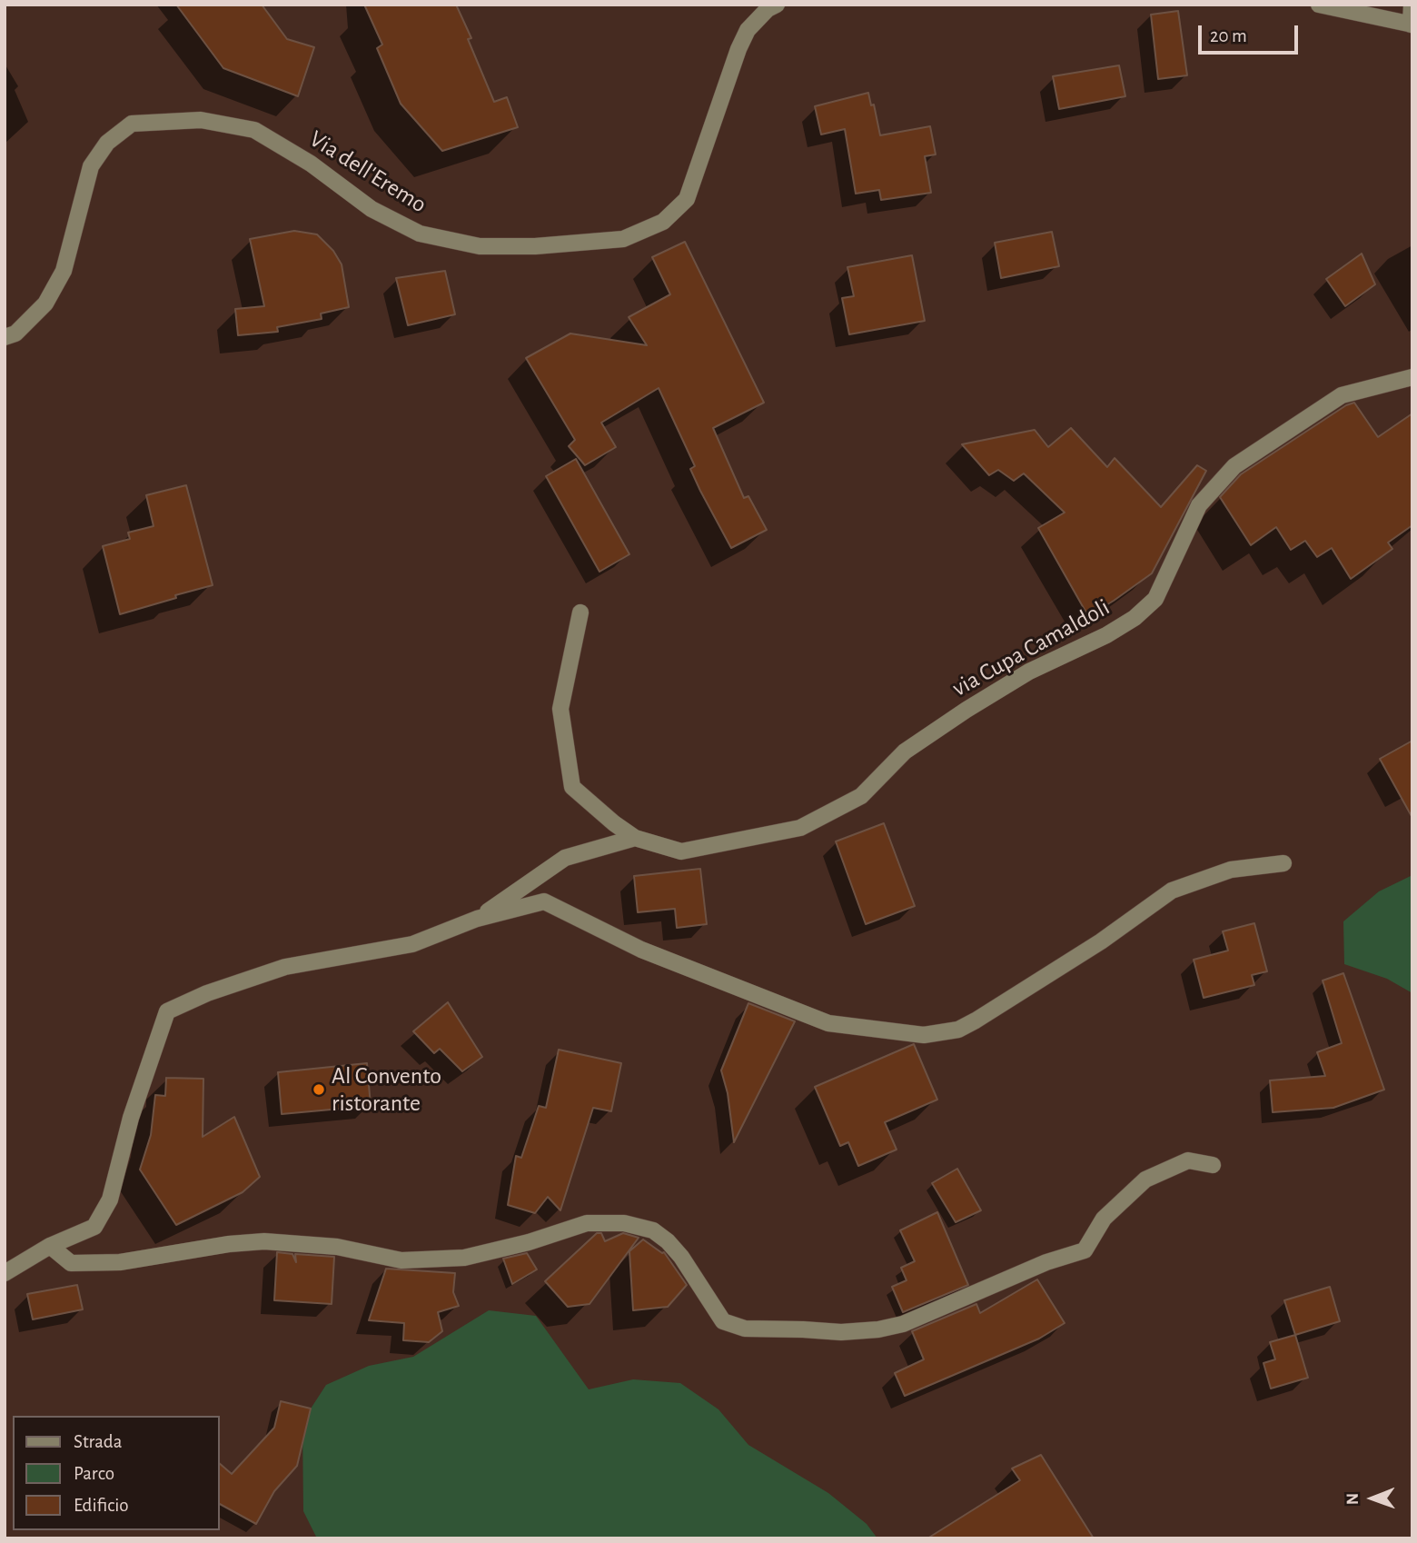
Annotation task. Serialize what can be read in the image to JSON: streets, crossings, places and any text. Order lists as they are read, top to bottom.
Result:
{
  "streets": {
    "street": ["Via dell'Eremo", "via Cupa Camaldoli"]
  },
  "places": ["Al Convento ristorante"],
  "legend": ["Strada", "Parco", "Edificio"],
  "scale_bar": "20 m",
  "north": "left"
}
